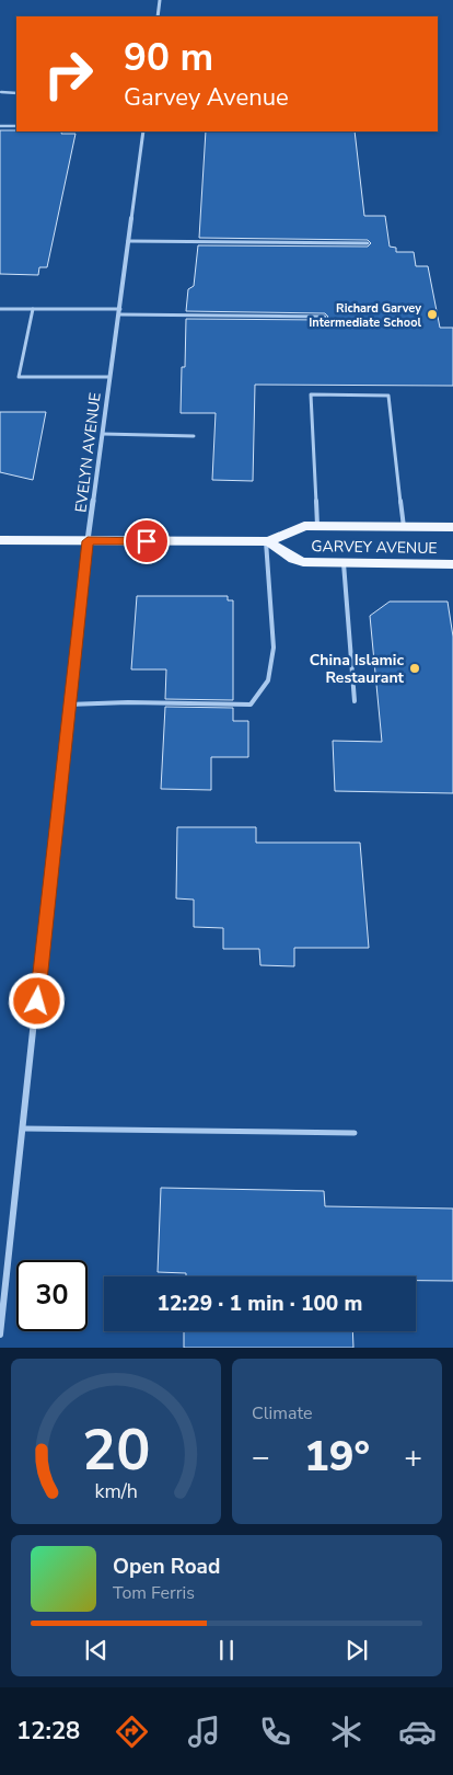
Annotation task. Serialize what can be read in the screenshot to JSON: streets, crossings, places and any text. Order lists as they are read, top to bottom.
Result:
{
  "streets": {
    "main road": ["GARVEY AVENUE"],
    "street": ["EVELYN AVENUE"]
  },
  "crossings": [
    ["EVELYN AVENUE", "GARVEY AVENUE"]
  ],
  "places": ["Richard Garvey Intermediate School", "China Islamic Restaurant"],
  "page": {
    "turn": ["90 m", "Garvey Avenue"],
    "limit": "30",
    "trip": "12:29 · 1 min · 100 m",
    "tile": "Climate",
    "heat": ["−", "19°", "+"],
    "song": ["Open Road", "Tom Ferris"],
    "tabs": "12:28",
    "gauge": ["20", "km/h"]
  }
}
